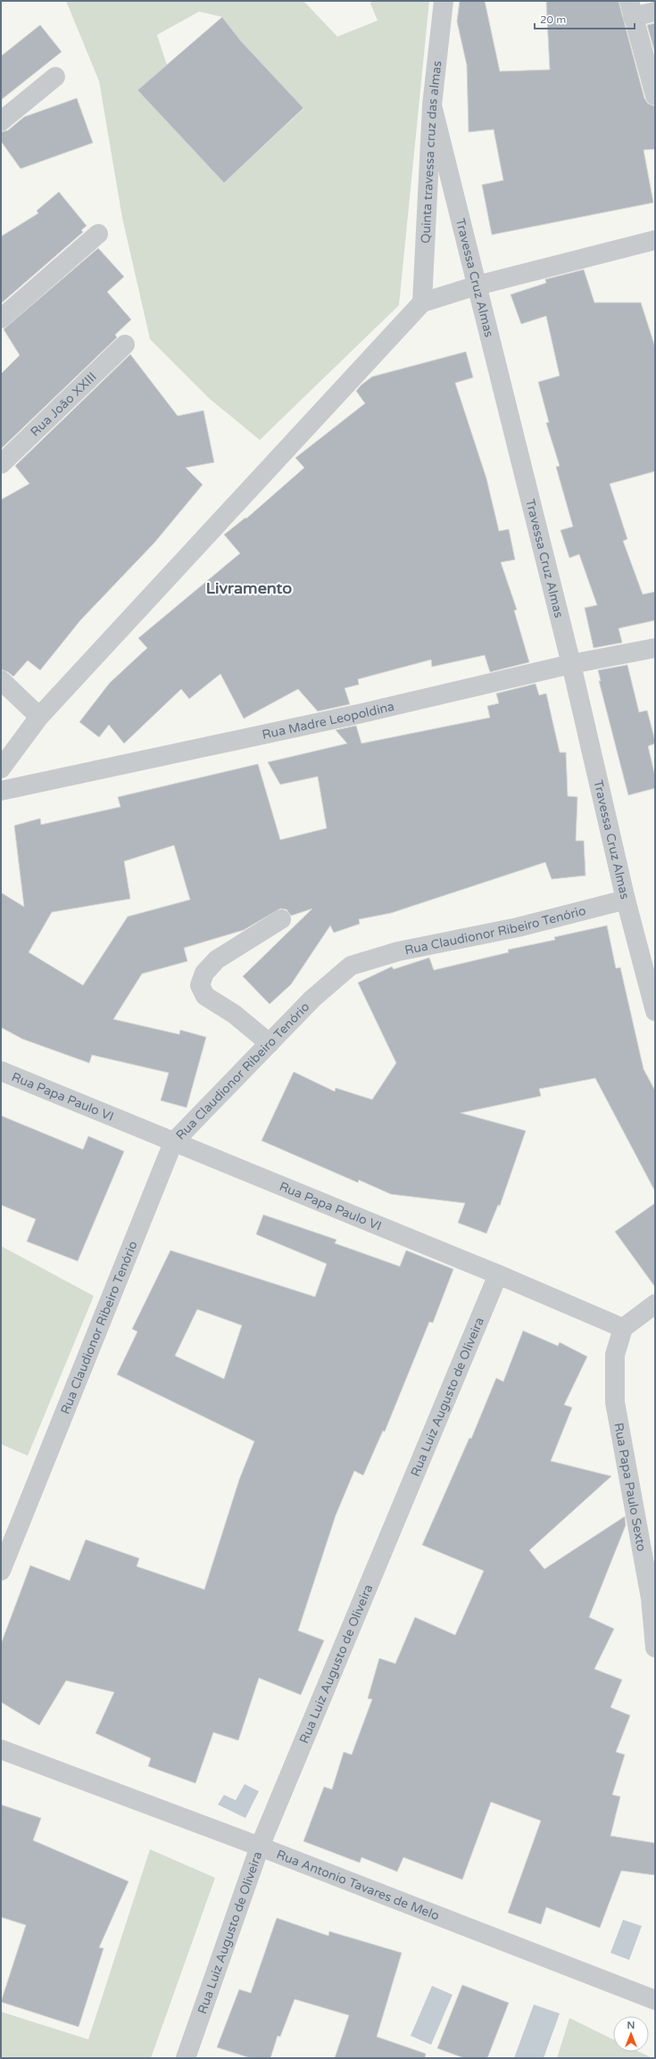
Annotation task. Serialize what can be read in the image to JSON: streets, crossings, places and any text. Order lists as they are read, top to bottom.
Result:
{
  "streets": {
    "street": [
      "Quinta travessa cruz das almas",
      "Travessa Cruz Almas",
      "Rua João XXIII",
      "Rua Madre Leopoldina",
      "Rua Claudionor Ribeiro Tenório",
      "Rua Papa Paulo VI",
      "Rua Luiz Augusto de Oliveira",
      "Rua Papa Paulo Sexto",
      "Rua Antonio Tavares de Melo"
    ]
  },
  "crossings": [
    ["Quinta travessa cruz das almas", "Travessa Cruz Almas"],
    ["Travessa Cruz Almas", "Rua Madre Leopoldina"],
    ["Travessa Cruz Almas", "Rua Claudionor Ribeiro Tenório"],
    ["Rua Claudionor Ribeiro Tenório", "Rua Papa Paulo VI"],
    ["Rua Papa Paulo VI", "Rua Luiz Augusto de Oliveira"],
    ["Rua Papa Paulo VI", "Rua Papa Paulo Sexto"],
    ["Rua Luiz Augusto de Oliveira", "Rua Antonio Tavares de Melo"]
  ],
  "districts": ["Livramento"],
  "scale_bar": "20 m",
  "north": "top"
}
